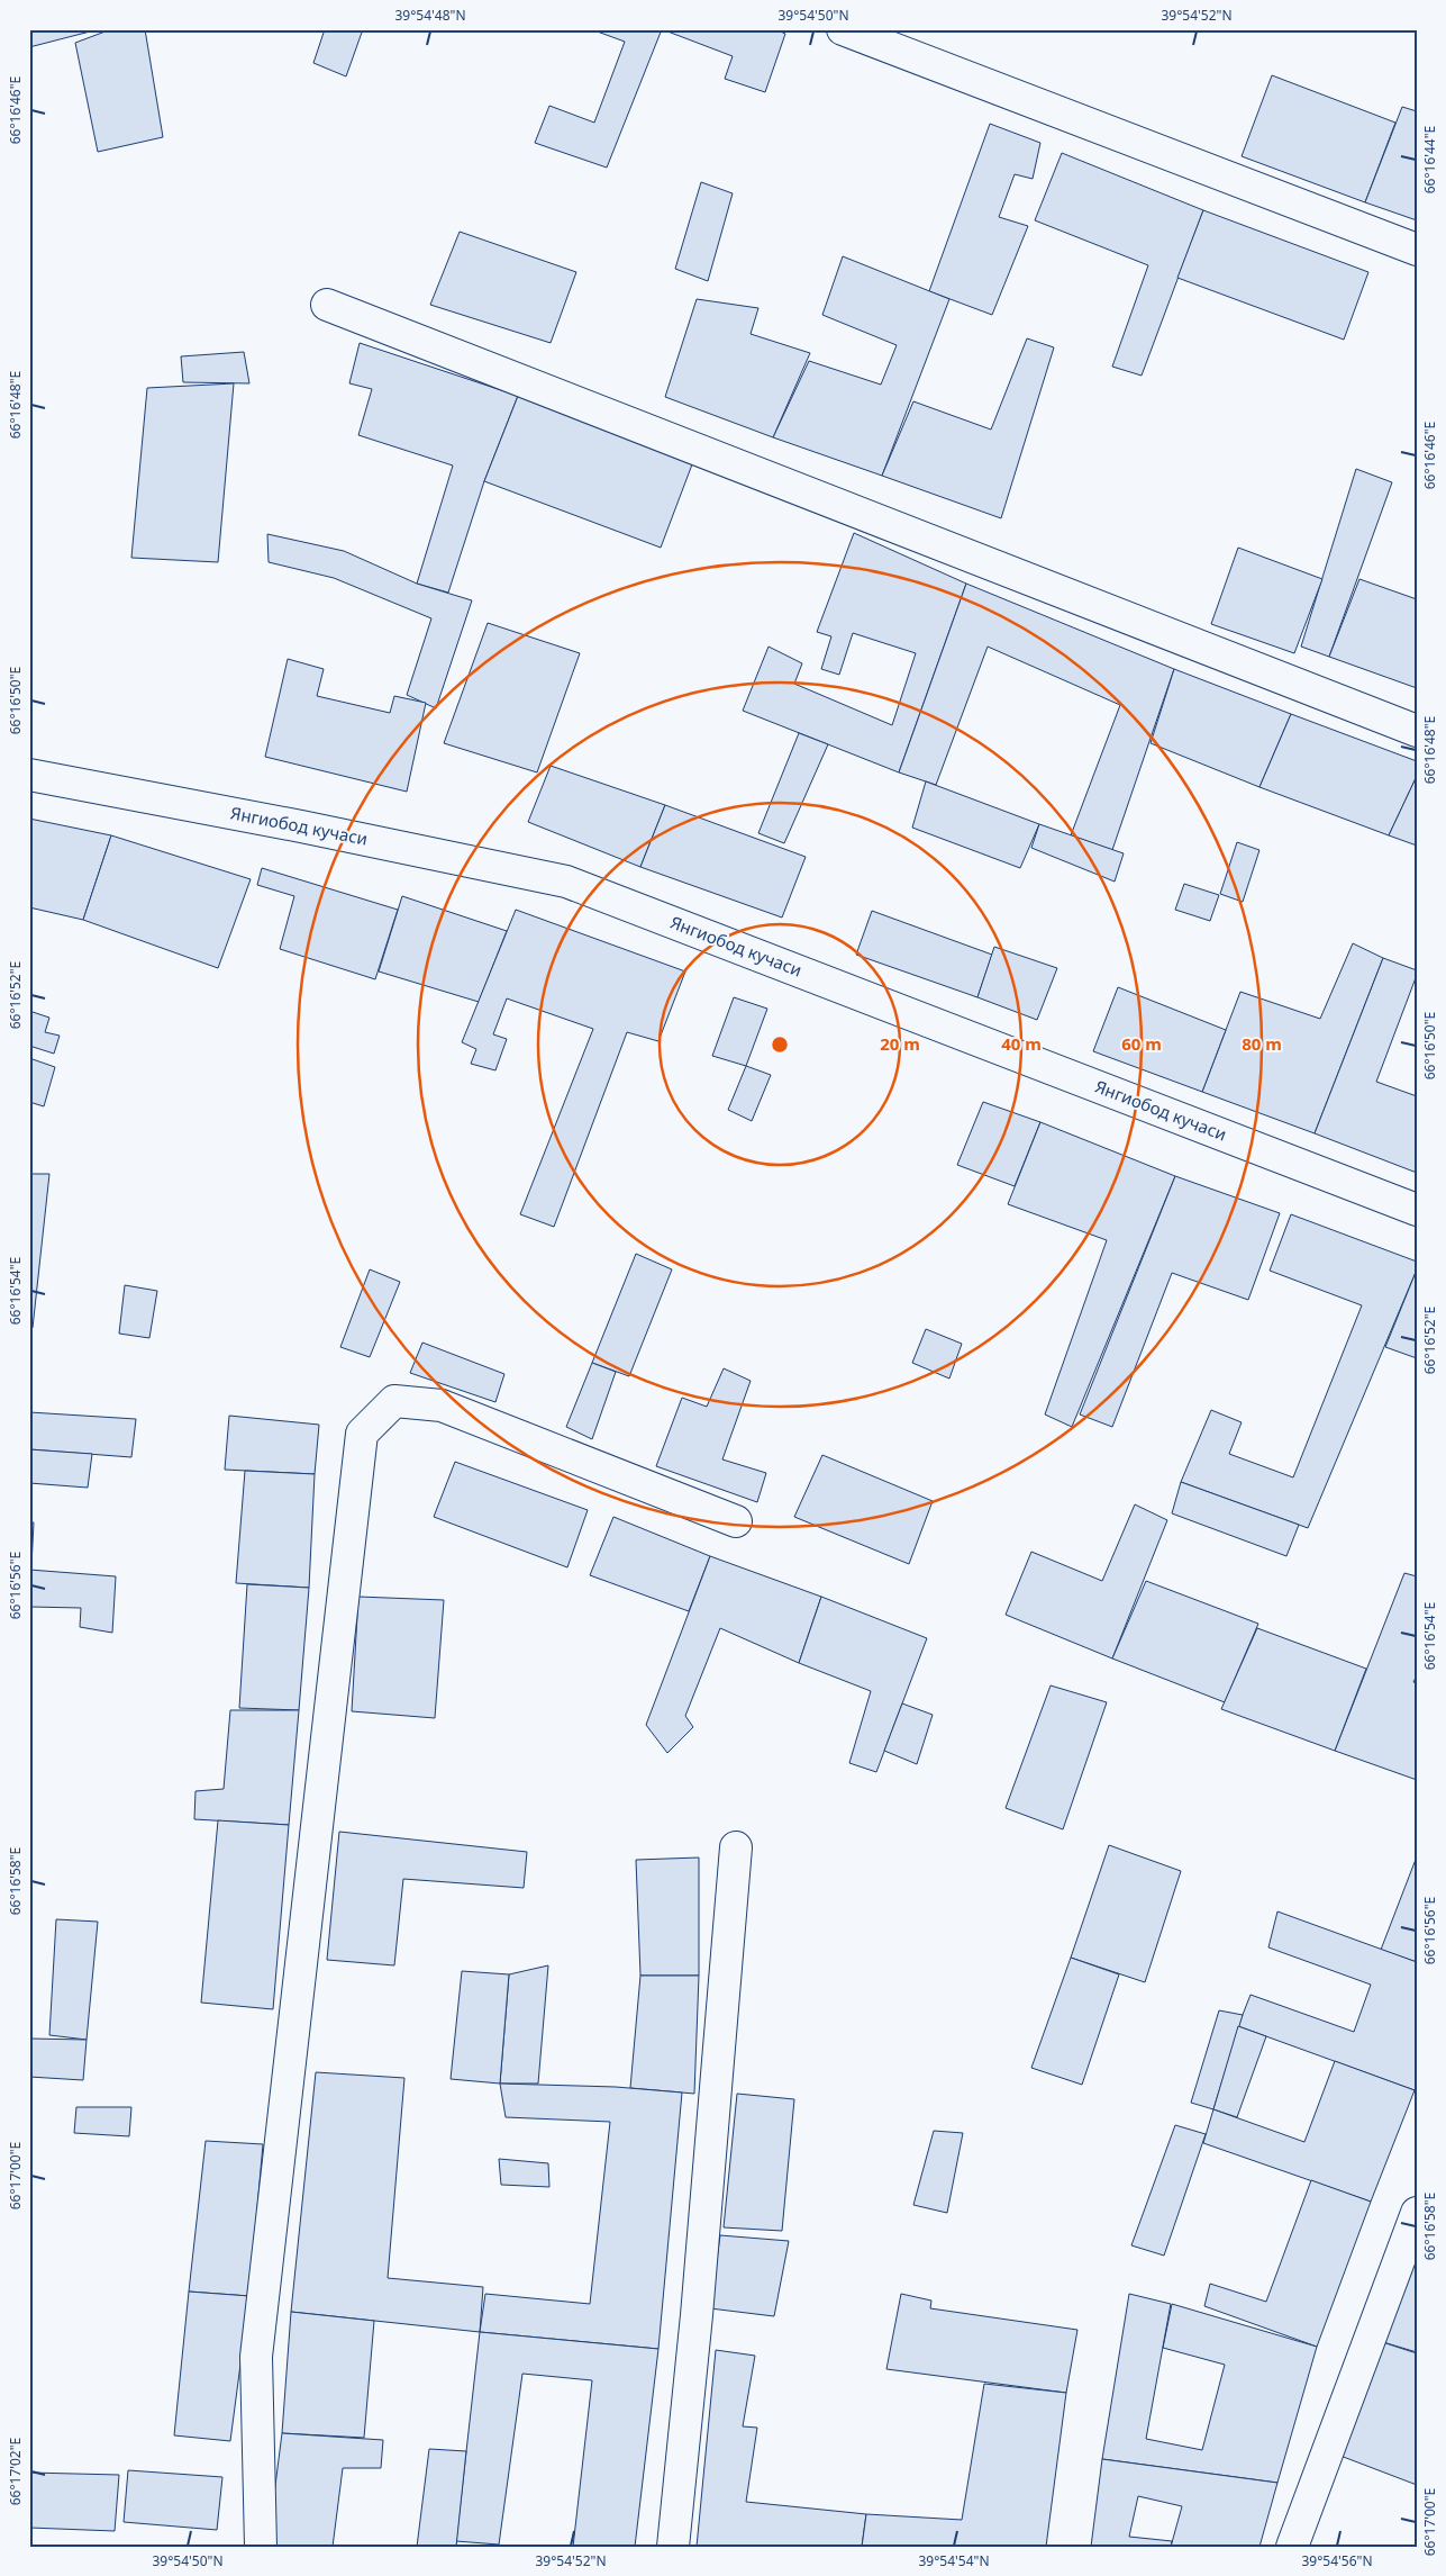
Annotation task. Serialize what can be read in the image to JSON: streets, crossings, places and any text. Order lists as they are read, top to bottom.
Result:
{
  "streets": {
    "street": ["Янгиобод кучаси"]
  },
  "coordinates": [
    "39°54'48\"N",
    "39°54'50\"N",
    "39°54'52\"N",
    "66°16'46\"E",
    "66°16'44\"E",
    "66°16'48\"E",
    "66°16'50\"E",
    "66°16'52\"E",
    "66°16'54\"E",
    "66°16'56\"E",
    "66°16'58\"E",
    "66°17'00\"E",
    "66°17'02\"E",
    "39°54'54\"N",
    "39°54'56\"N"
  ],
  "rings": [
    "20 m",
    "40 m",
    "60 m",
    "80 m"
  ]
}
